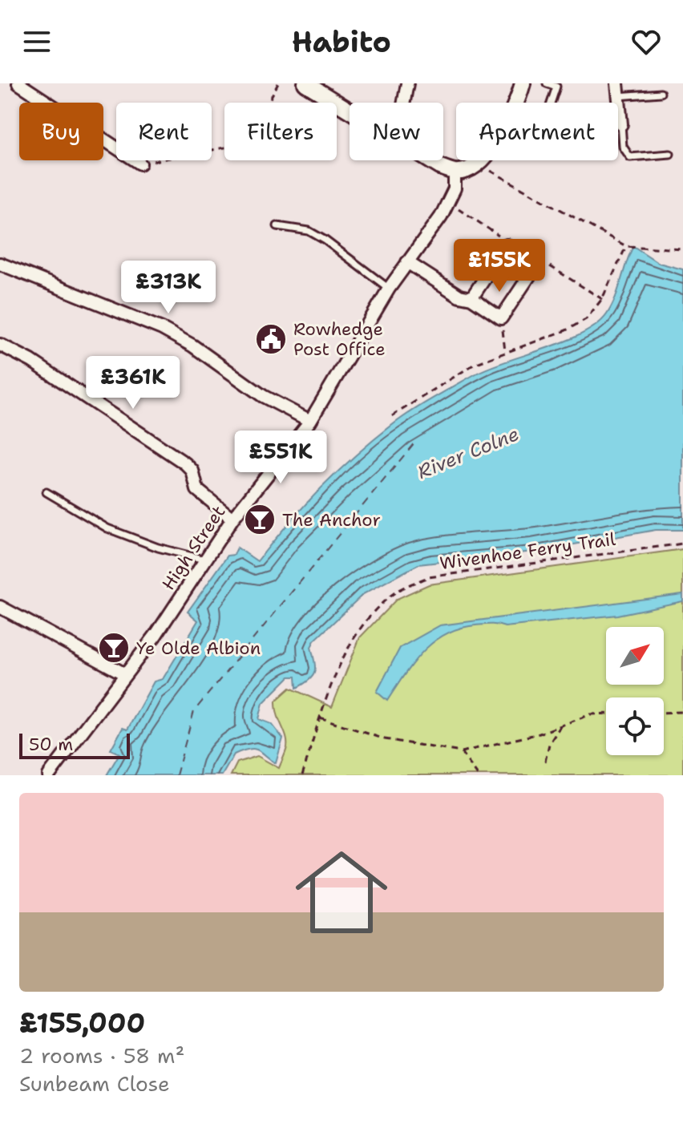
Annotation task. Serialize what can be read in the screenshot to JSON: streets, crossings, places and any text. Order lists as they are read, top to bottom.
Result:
{
  "streets": {
    "street": ["High Street"],
    "path": ["Wivenhoe Ferry Trail"]
  },
  "water": ["River Colne"],
  "places": {
    "public building": ["Rowhedge Post Office"],
    "bar": ["The Anchor", "Ye Olde Albion"]
  },
  "scale_bar": "50 m",
  "north": "top right",
  "page": {
    "header": "Habito",
    "chip": [
      "Buy",
      "Rent",
      "Filters",
      "New",
      "Apartment"
    ],
    "price": [
      "£155K",
      "£313K",
      "£361K",
      "£551K"
    ],
    "scale": "50 m",
    "list": [
      {
        "name": "£155,000",
        "note": "2 rooms · 58 m² · Sunbeam Close"
      }
    ]
  }
}
